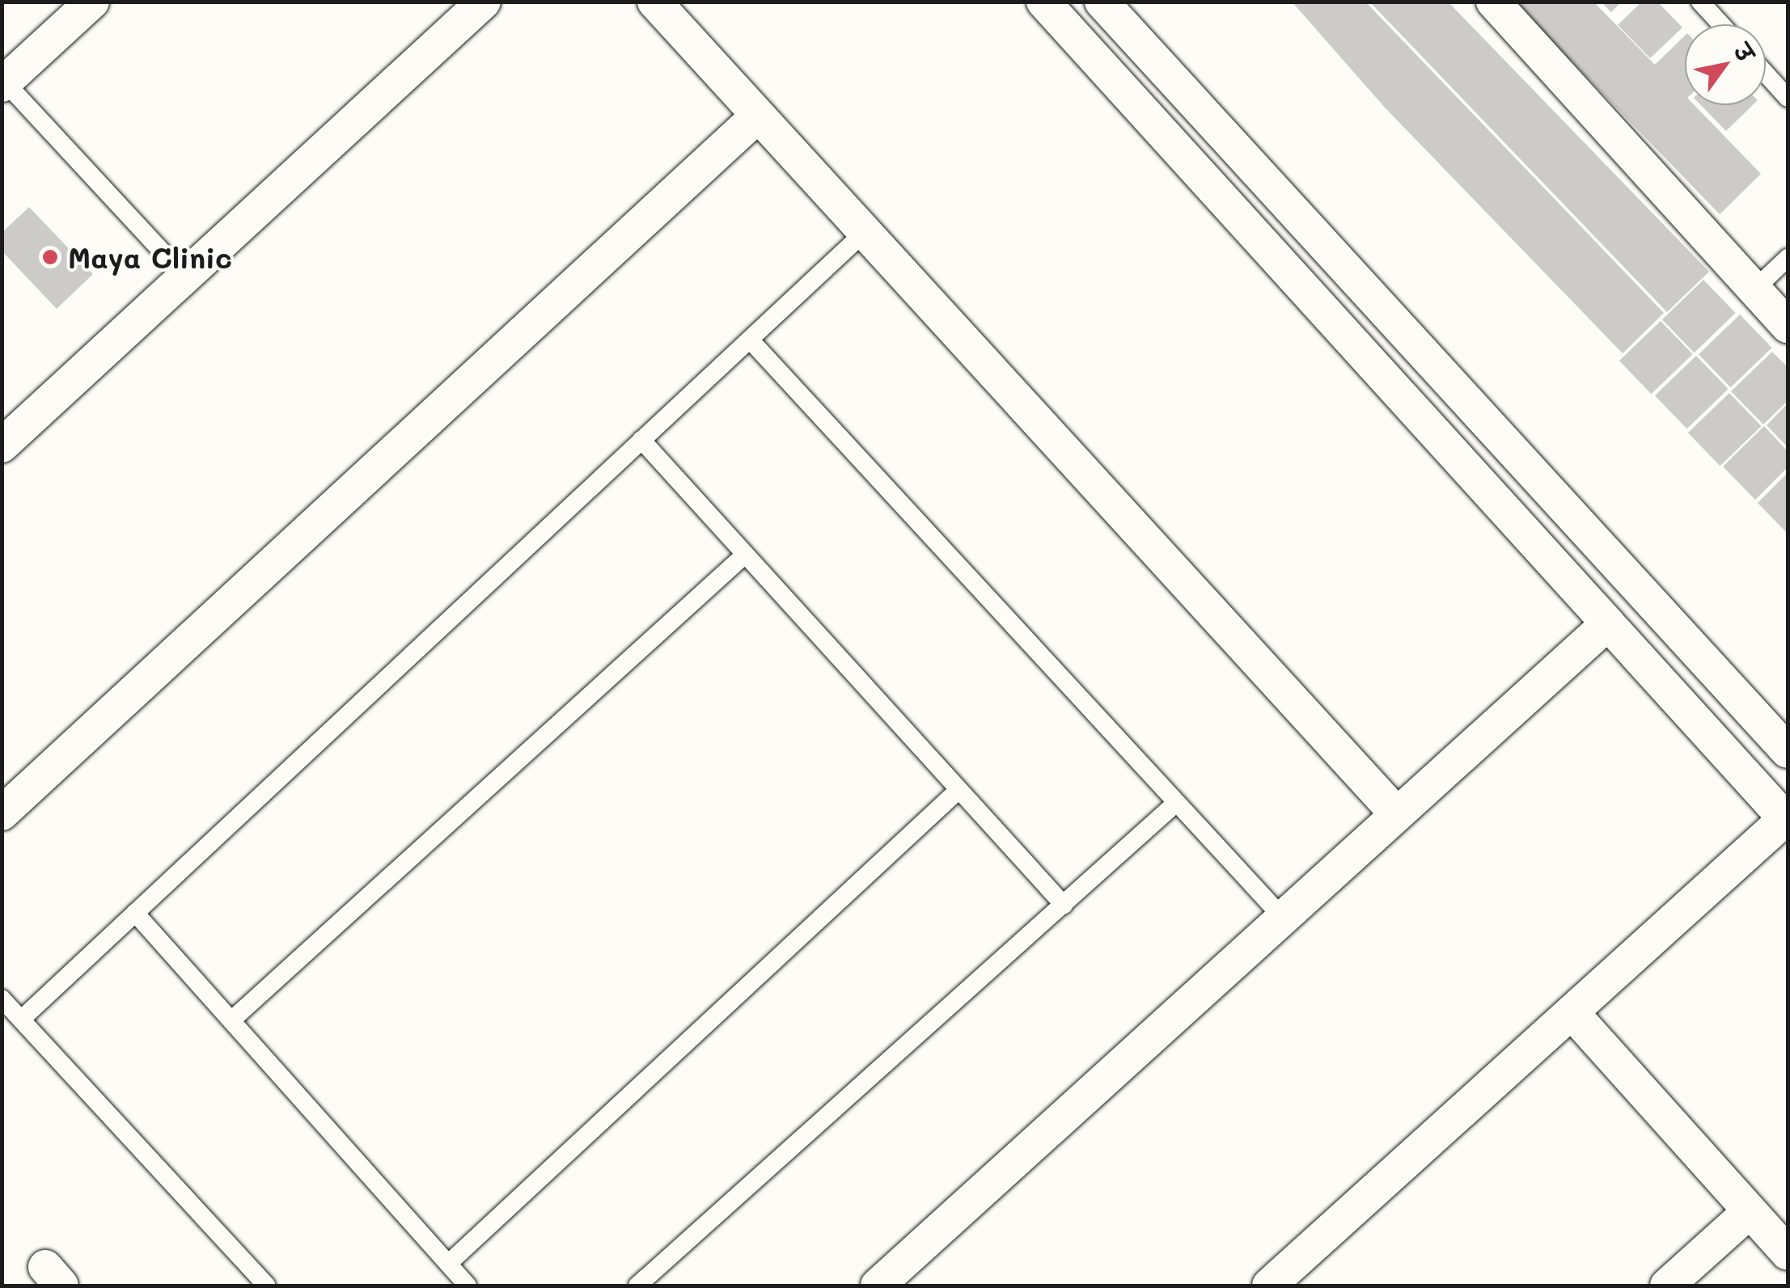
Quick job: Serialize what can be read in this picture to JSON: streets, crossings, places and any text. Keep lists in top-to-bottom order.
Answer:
{
  "places": ["Maya Clinic"],
  "north": "top right"
}
